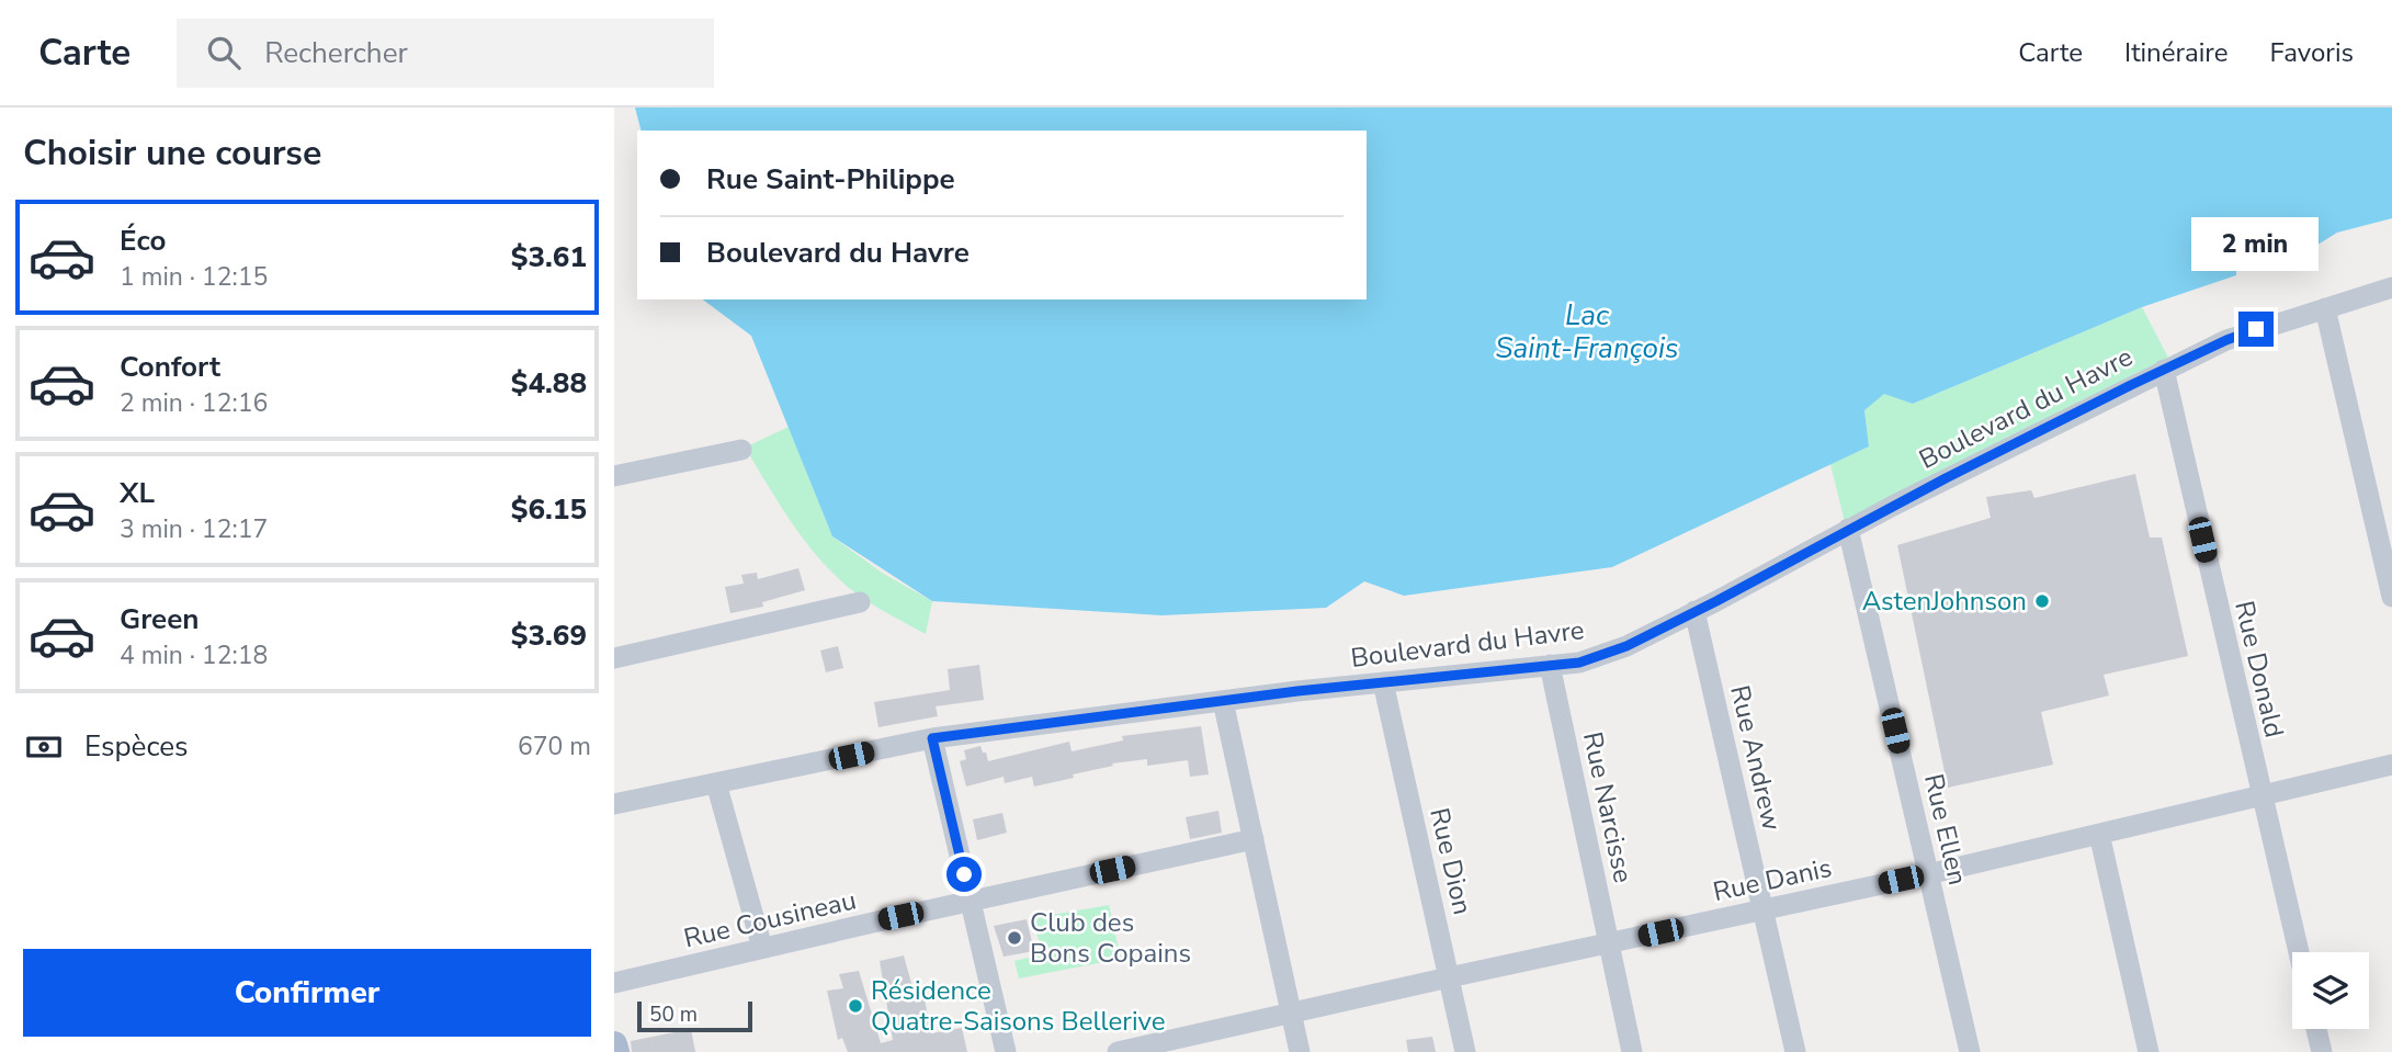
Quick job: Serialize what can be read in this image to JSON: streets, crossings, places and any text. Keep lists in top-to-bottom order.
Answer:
{
  "streets": {
    "street": [
      "Boulevard du Havre",
      "Rue Donald",
      "Rue Andrew",
      "Rue Narcisse",
      "Rue Ellen",
      "Rue Dion",
      "Rue Danis",
      "Rue Cousineau"
    ]
  },
  "crossings": [
    ["Boulevard du Havre", "Rue Donald"],
    ["Boulevard du Havre", "Rue Andrew"],
    ["Boulevard du Havre", "Rue Narcisse"],
    ["Boulevard du Havre", "Rue Ellen"],
    ["Boulevard du Havre", "Rue Dion"],
    ["Rue Donald", "Rue Danis"],
    ["Rue Andrew", "Rue Danis"],
    ["Rue Narcisse", "Rue Danis"],
    ["Rue Ellen", "Rue Danis"],
    ["Rue Dion", "Rue Danis"]
  ],
  "water": ["Lac Saint-François"],
  "places": ["AstenJohnson", "Club des Bons Copains", "Résidence Quatre-Saisons Bellerive"],
  "scale_bar": "50 m",
  "page": {
    "header": "Carte",
    "search": "Rechercher",
    "nav": ["Carte", "Itinéraire", "Favoris"],
    "heading": "Choisir une course",
    "banner": ["Rue Saint-Philippe", "Boulevard du Havre"],
    "list": [
      {
        "name": "Éco",
        "note": "1 min · 12:15",
        "value": "$3.61"
      },
      {
        "name": "Confort",
        "note": "2 min · 12:16",
        "value": "$4.88"
      },
      {
        "name": "XL",
        "note": "3 min · 12:17",
        "value": "$6.15"
      },
      {
        "name": "Green",
        "note": "4 min · 12:18",
        "value": "$3.69"
      }
    ],
    "bubble": "2 min",
    "pay": ["Espèces", "670 m"],
    "buttons": "Confirmer",
    "scale": "50 m"
  }
}
